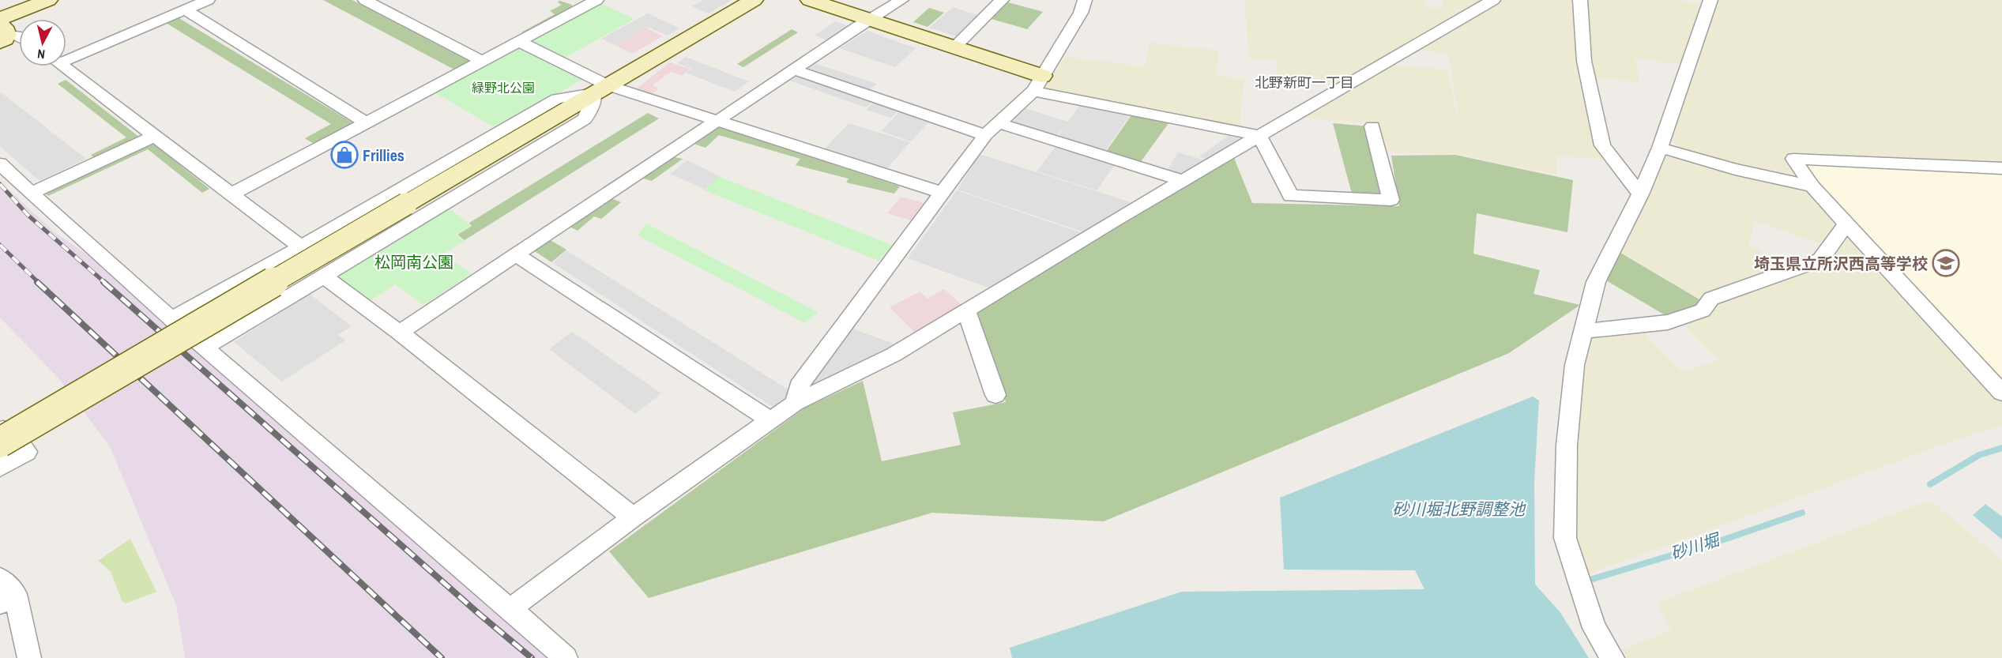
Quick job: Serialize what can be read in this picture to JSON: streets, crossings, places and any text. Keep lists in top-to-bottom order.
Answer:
{
  "districts": ["北野新町一丁目"],
  "water": ["砂川堀北野調整池", "砂川堀"],
  "parks": ["緑野北公園", "松岡南公園"],
  "places": {
    "shop": ["Frillies"],
    "school or university": ["埼玉県立所沢西高等学校"]
  },
  "north": "bottom"
}
